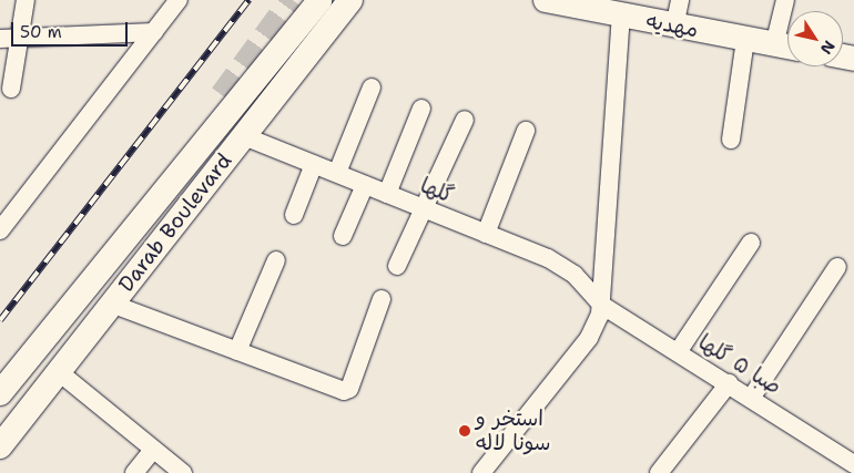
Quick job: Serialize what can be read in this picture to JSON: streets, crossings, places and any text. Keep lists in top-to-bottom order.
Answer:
{
  "streets": {
    "main road": ["مهدیه", "Darab Boulevard"],
    "street": ["گلها", "صبا ۵ گلها"]
  },
  "crossings": [
    ["گلها", "Darab Boulevard"],
    ["گلها", "صبا ۵ گلها"]
  ],
  "places": ["استخر و سونا لاله"],
  "scale_bar": "50 m",
  "north": "bottom right"
}
